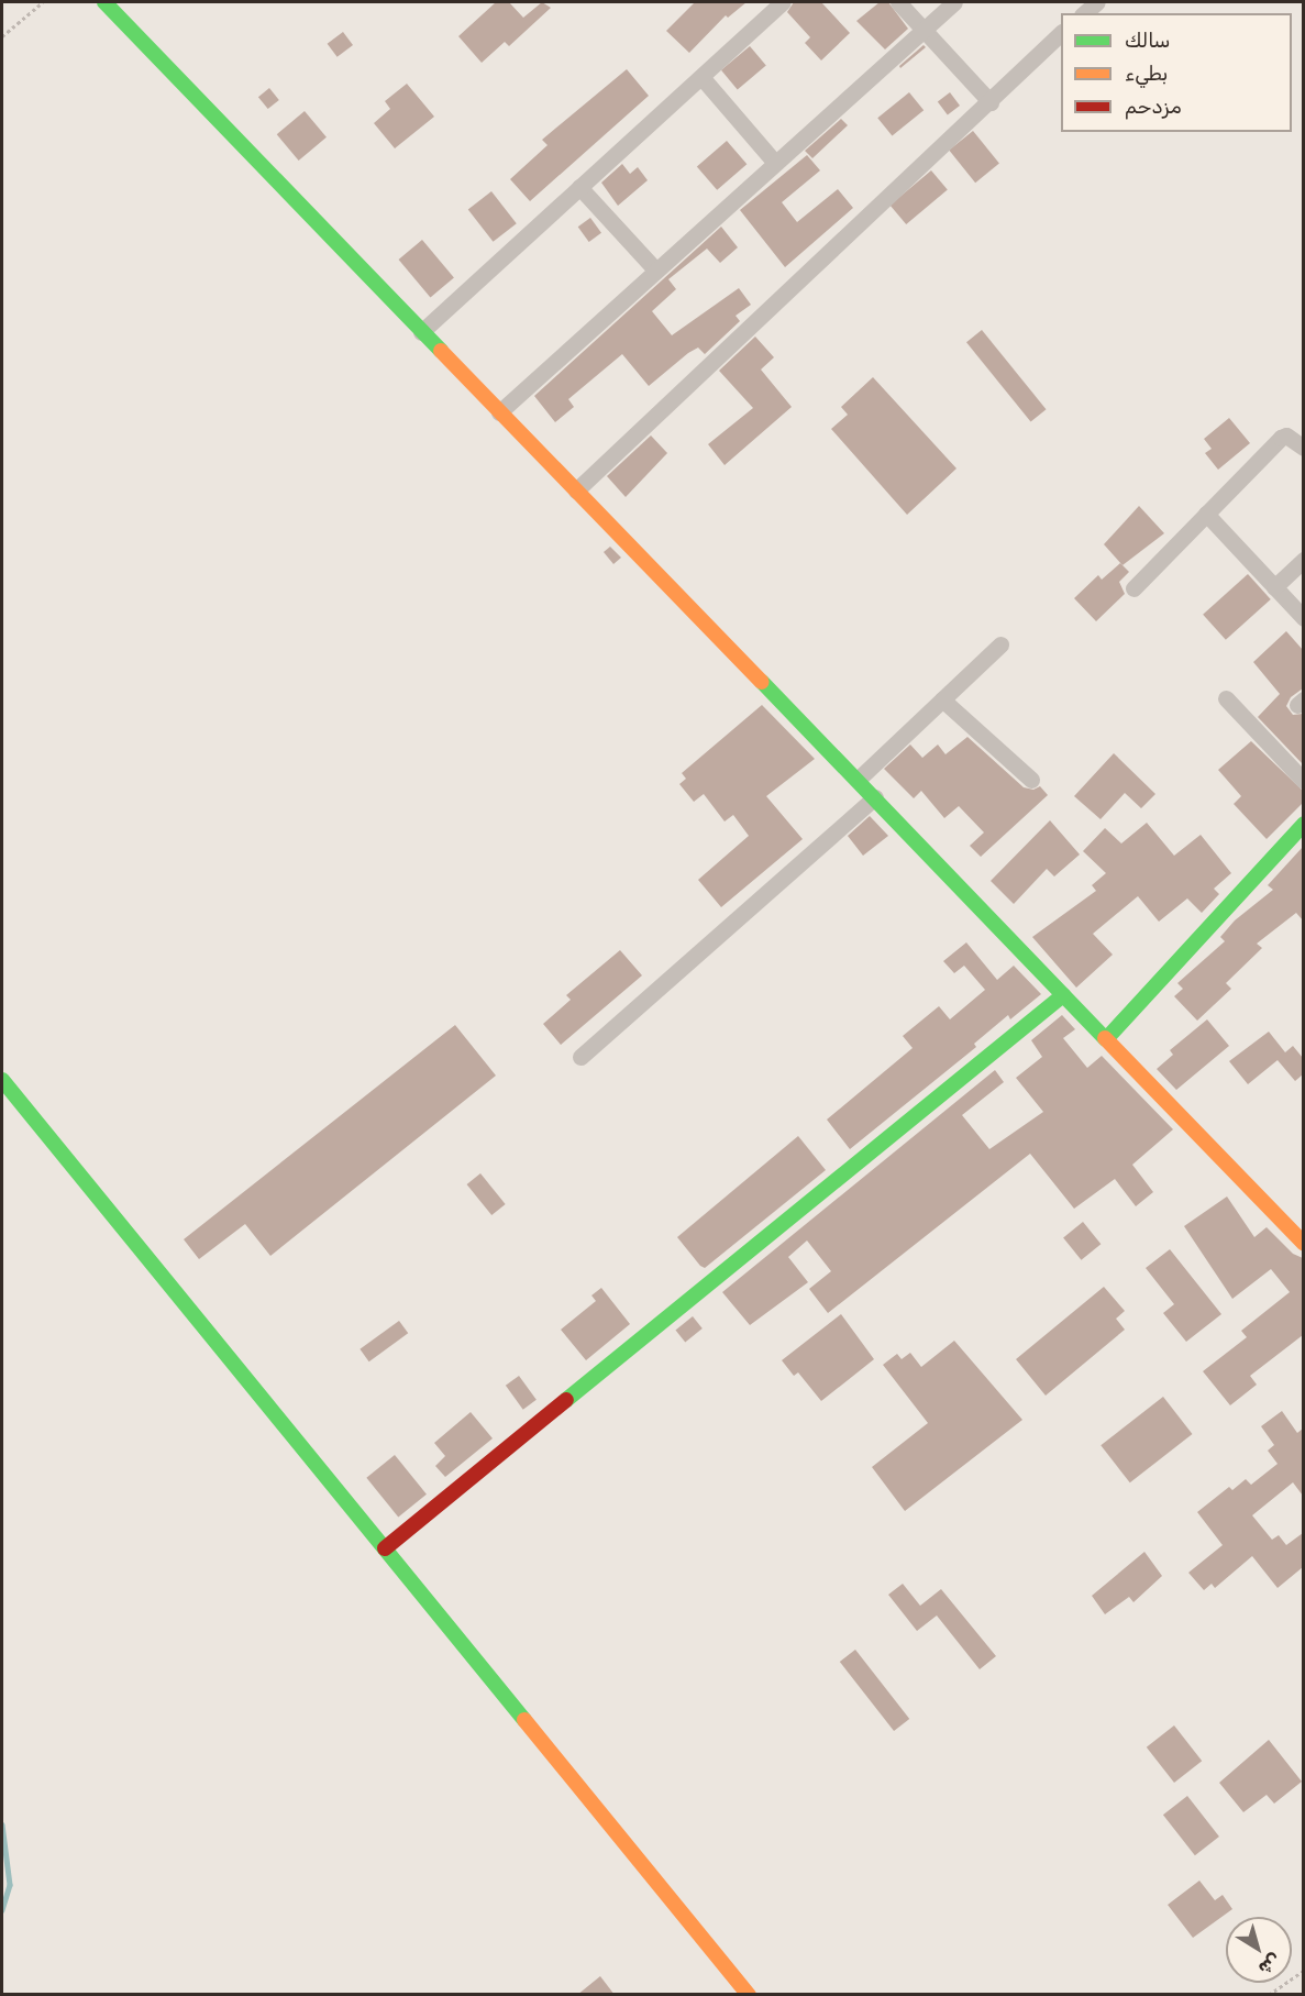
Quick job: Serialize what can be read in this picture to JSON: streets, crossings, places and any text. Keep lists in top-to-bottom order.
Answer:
{
  "legend": ["سالك", "بطيء", "مزدحم"],
  "north": "bottom right"
}
